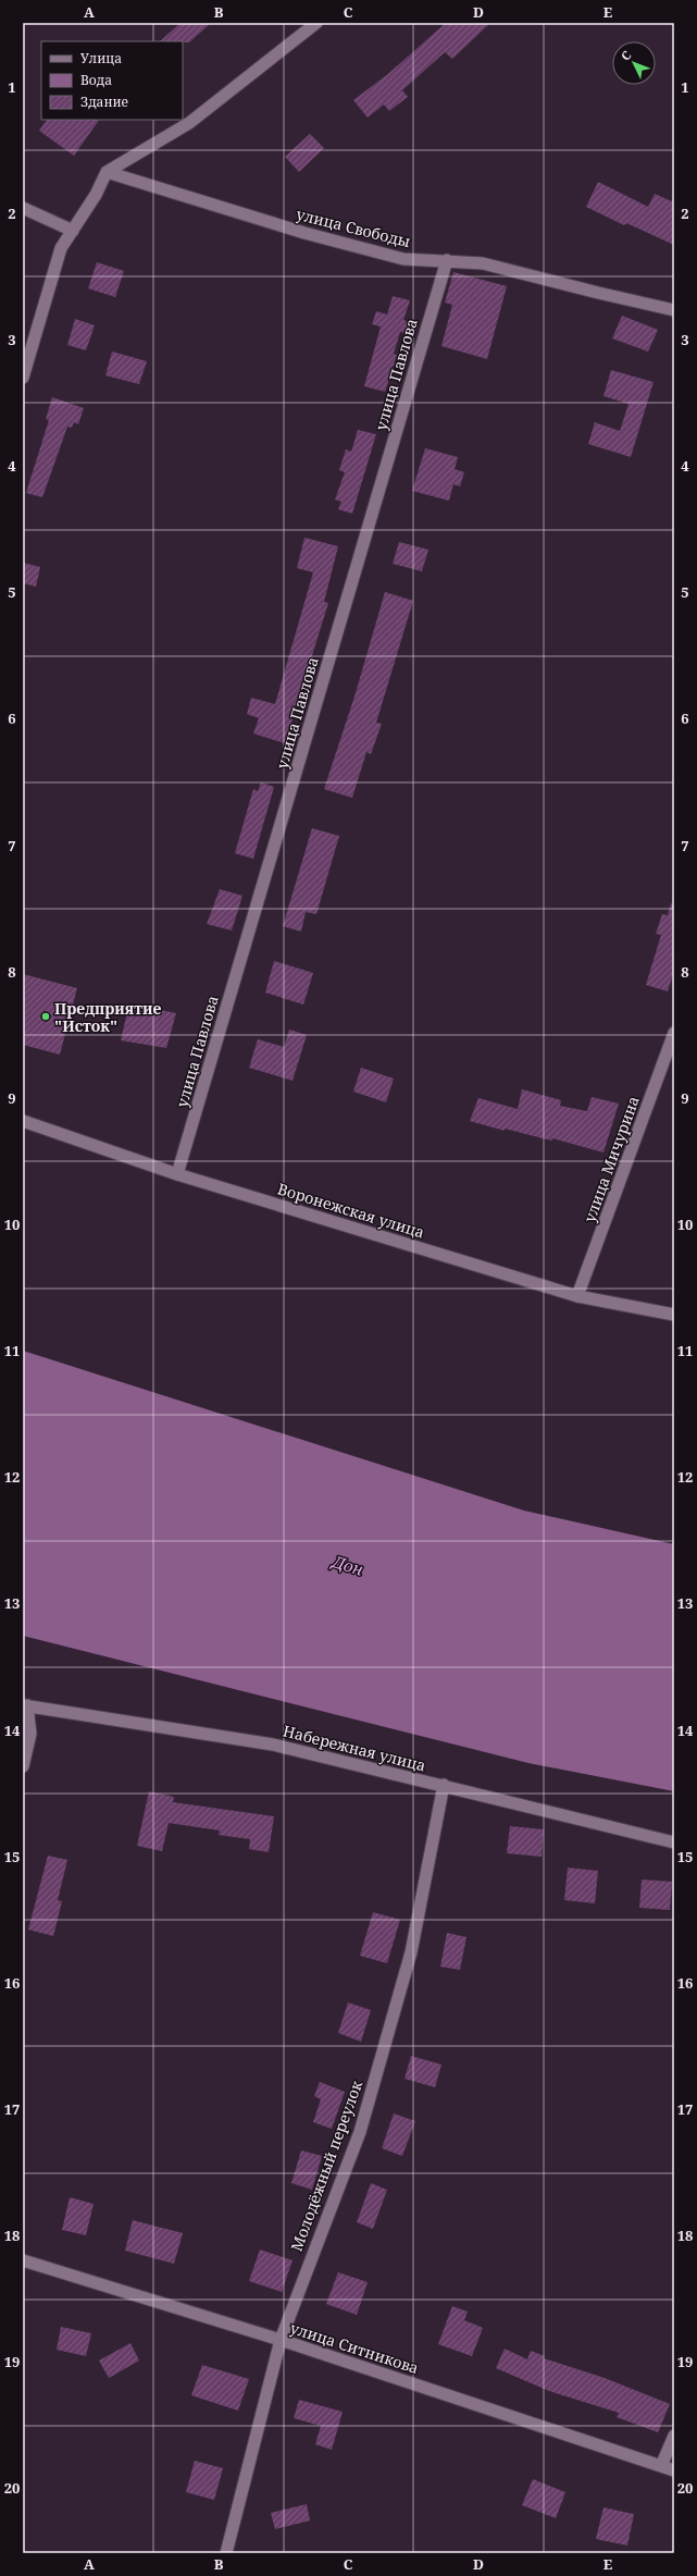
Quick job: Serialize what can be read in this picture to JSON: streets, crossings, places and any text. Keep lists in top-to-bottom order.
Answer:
{
  "streets": {
    "street": [
      "улица Свободы",
      "улица Павлова",
      "улица Мичурина",
      "Воронежская улица",
      "Набережная улица",
      "Молодёжный переулок",
      "улица Ситникова"
    ]
  },
  "crossings": [
    ["улица Свободы", "улица Павлова"],
    ["улица Павлова", "Воронежская улица"],
    ["улица Мичурина", "Воронежская улица"],
    ["Набережная улица", "Молодёжный переулок"],
    ["Молодёжный переулок", "улица Ситникова"]
  ],
  "water": ["Дон"],
  "places": ["Предприятие \"Исток\""],
  "legend": ["Улица", "Вода", "Здание"],
  "north": "top left",
  "grid": {
    "columns": [
      "A",
      "B",
      "C",
      "D",
      "E"
    ],
    "rows": [
      "1",
      "2",
      "3",
      "4",
      "5",
      "6",
      "7",
      "8",
      "9",
      "10",
      "11",
      "12",
      "13",
      "14",
      "15",
      "16",
      "17",
      "18",
      "19",
      "20"
    ]
  }
}
